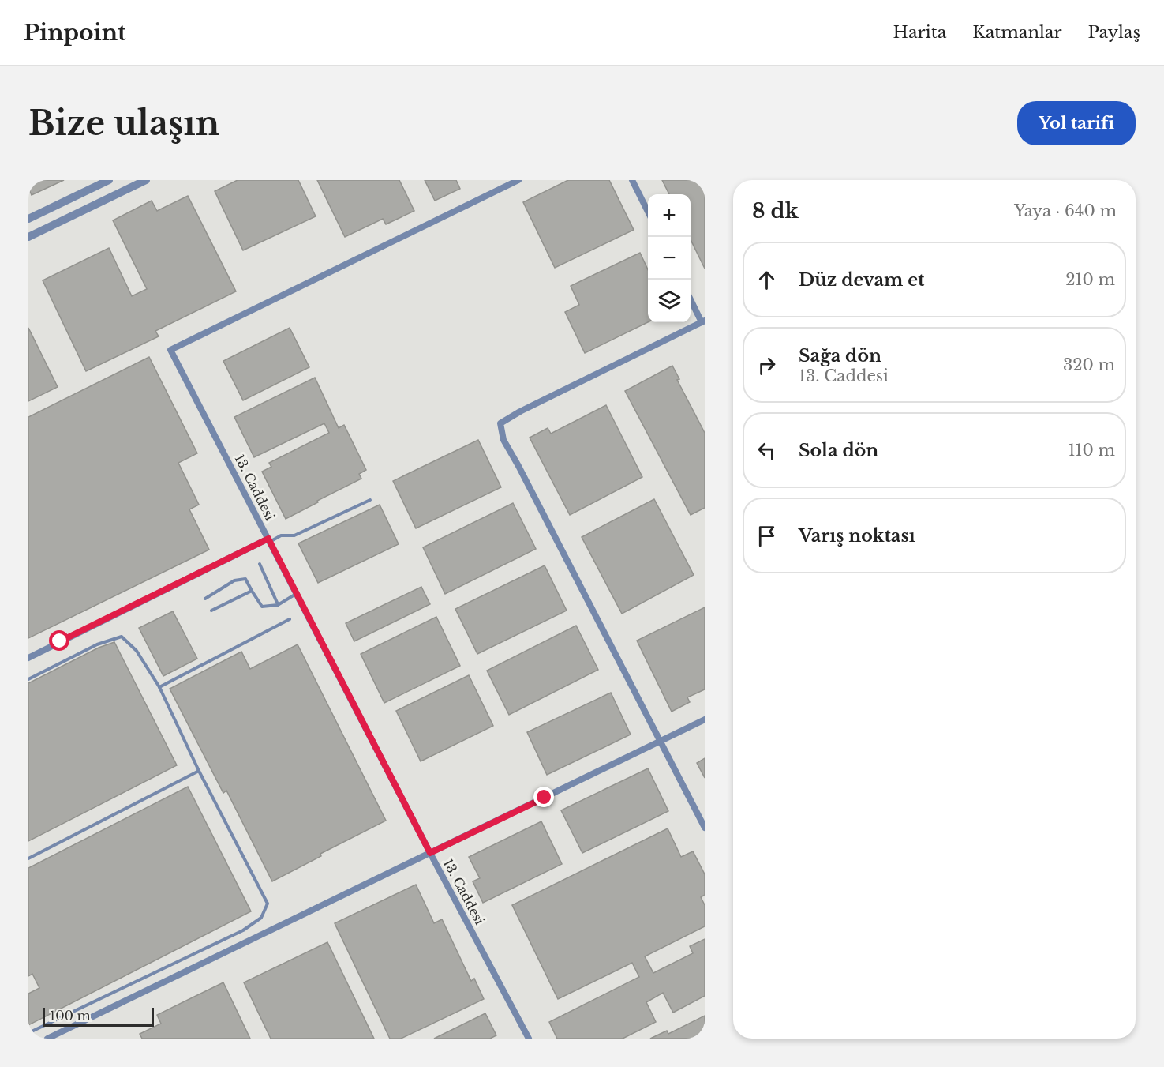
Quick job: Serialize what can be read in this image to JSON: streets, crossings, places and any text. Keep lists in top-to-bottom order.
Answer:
{
  "streets": {
    "street": ["13. Caddesi"]
  },
  "scale_bar": "100 m",
  "page": {
    "header": "Pinpoint",
    "nav": ["Harita", "Katmanlar", "Paylaş"],
    "buttons": "Yol tarifi",
    "title": "Bize ulaşın",
    "heading": ["8 dk", "Yaya · 640 m"],
    "map_buttons": ["+", "−"],
    "list": [
      ["Düz devam et", "210 m"],
      ["Sağa dön", "13. Caddesi", "320 m"],
      ["Sola dön", "110 m"],
      "Varış noktası"
    ],
    "scale": "100 m"
  }
}
